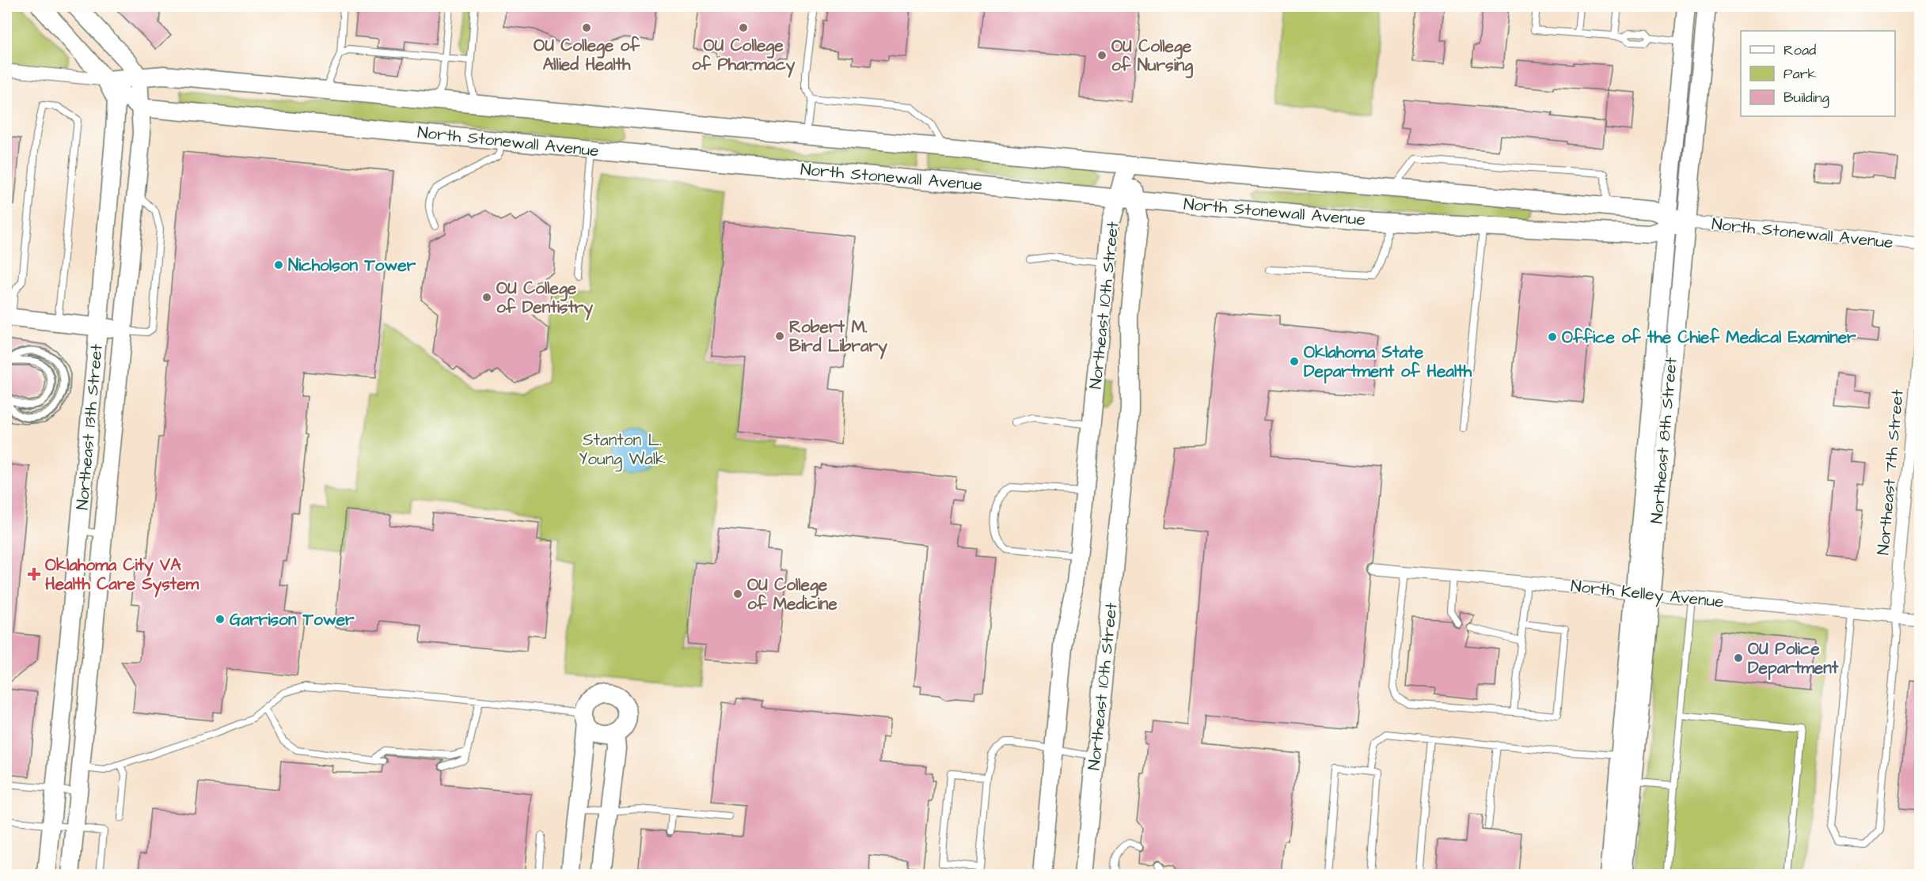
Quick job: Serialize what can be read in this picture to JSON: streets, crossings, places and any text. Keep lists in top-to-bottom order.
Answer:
{
  "streets": {
    "main road": [
      "North Stonewall Avenue",
      "Northeast 10th Street",
      "Northeast 13th Street",
      "Northeast 8th Street"
    ],
    "street": ["Northeast 7th Street", "North Kelley Avenue"]
  },
  "crossings": [
    ["North Stonewall Avenue", "Northeast 10th Street"],
    ["North Stonewall Avenue", "Northeast 13th Street"],
    ["North Stonewall Avenue", "Northeast 8th Street"],
    ["Northeast 8th Street", "North Kelley Avenue"],
    ["Northeast 7th Street", "North Kelley Avenue"]
  ],
  "parks": ["Stanton L. Young Walk"],
  "places": {
    "other": [
      "OU College of Allied Health",
      "OU College of Pharmacy",
      "OU College of Nursing",
      "Nicholson Tower",
      "OU College of Dentistry",
      "Robert M. Bird Library",
      "Office of the Chief Medical Examiner",
      "Oklahoma State Department of Health",
      "OU College of Medicine",
      "Garrison Tower",
      "OU Police Department"
    ],
    "health": ["Oklahoma City VA Health Care System"]
  },
  "legend": ["Road", "Park", "Building"]
}
